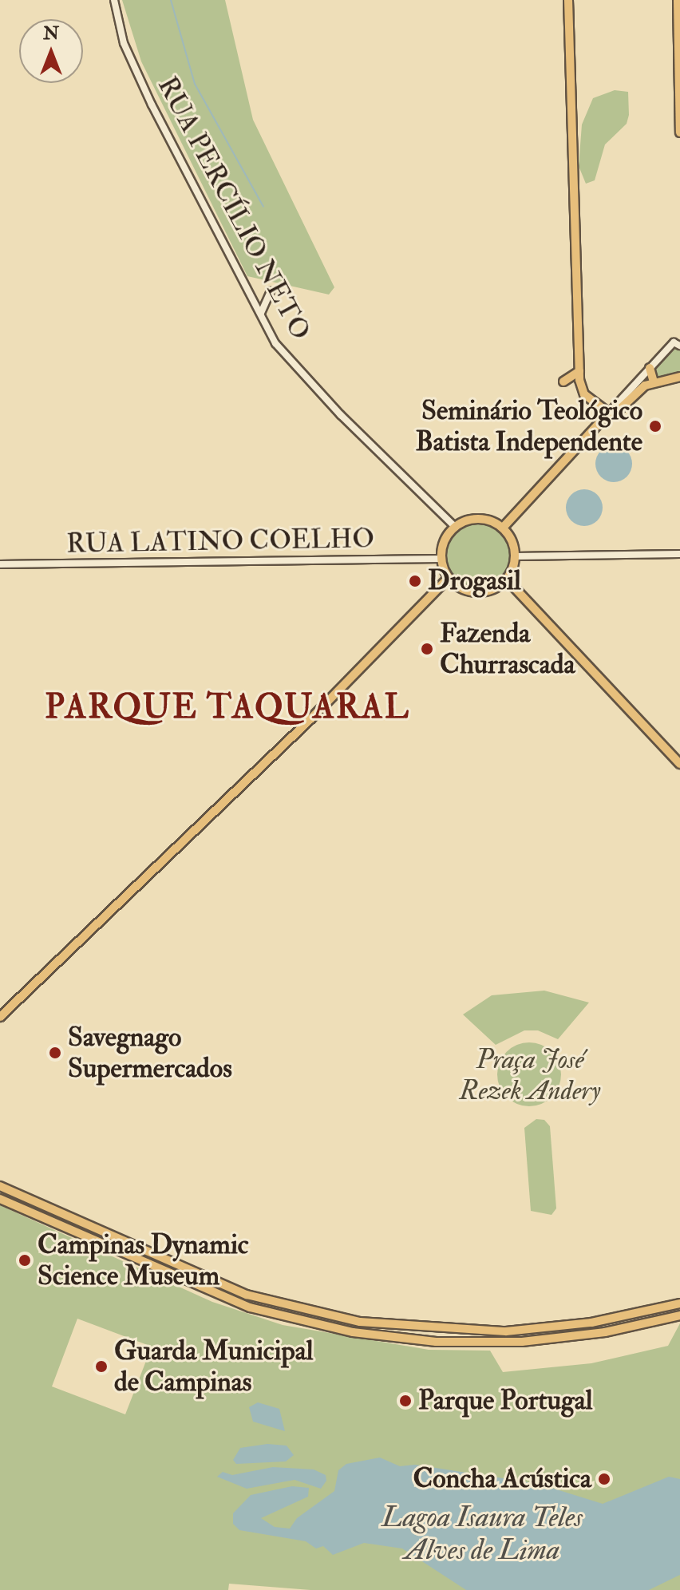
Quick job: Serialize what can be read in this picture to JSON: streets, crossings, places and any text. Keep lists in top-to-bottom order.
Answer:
{
  "streets": {
    "street": ["RUA PERCÍLIO NETO", "RUA LATINO COELHO"]
  },
  "crossings": [
    ["RUA PERCÍLIO NETO", "RUA LATINO COELHO"]
  ],
  "districts": ["PARQUE TAQUARAL"],
  "water": ["Lagoa Isaura Teles Alves de Lima"],
  "parks": ["Praça José Rezek Andery"],
  "places": [
    "Seminário Teológico Batista Independente",
    "Drogasil",
    "Fazenda Churrascada",
    "Savegnago Supermercados",
    "Campinas Dynamic Science Museum",
    "Guarda Municipal de Campinas",
    "Parque Portugal",
    "Concha Acústica"
  ],
  "north": "top"
}
